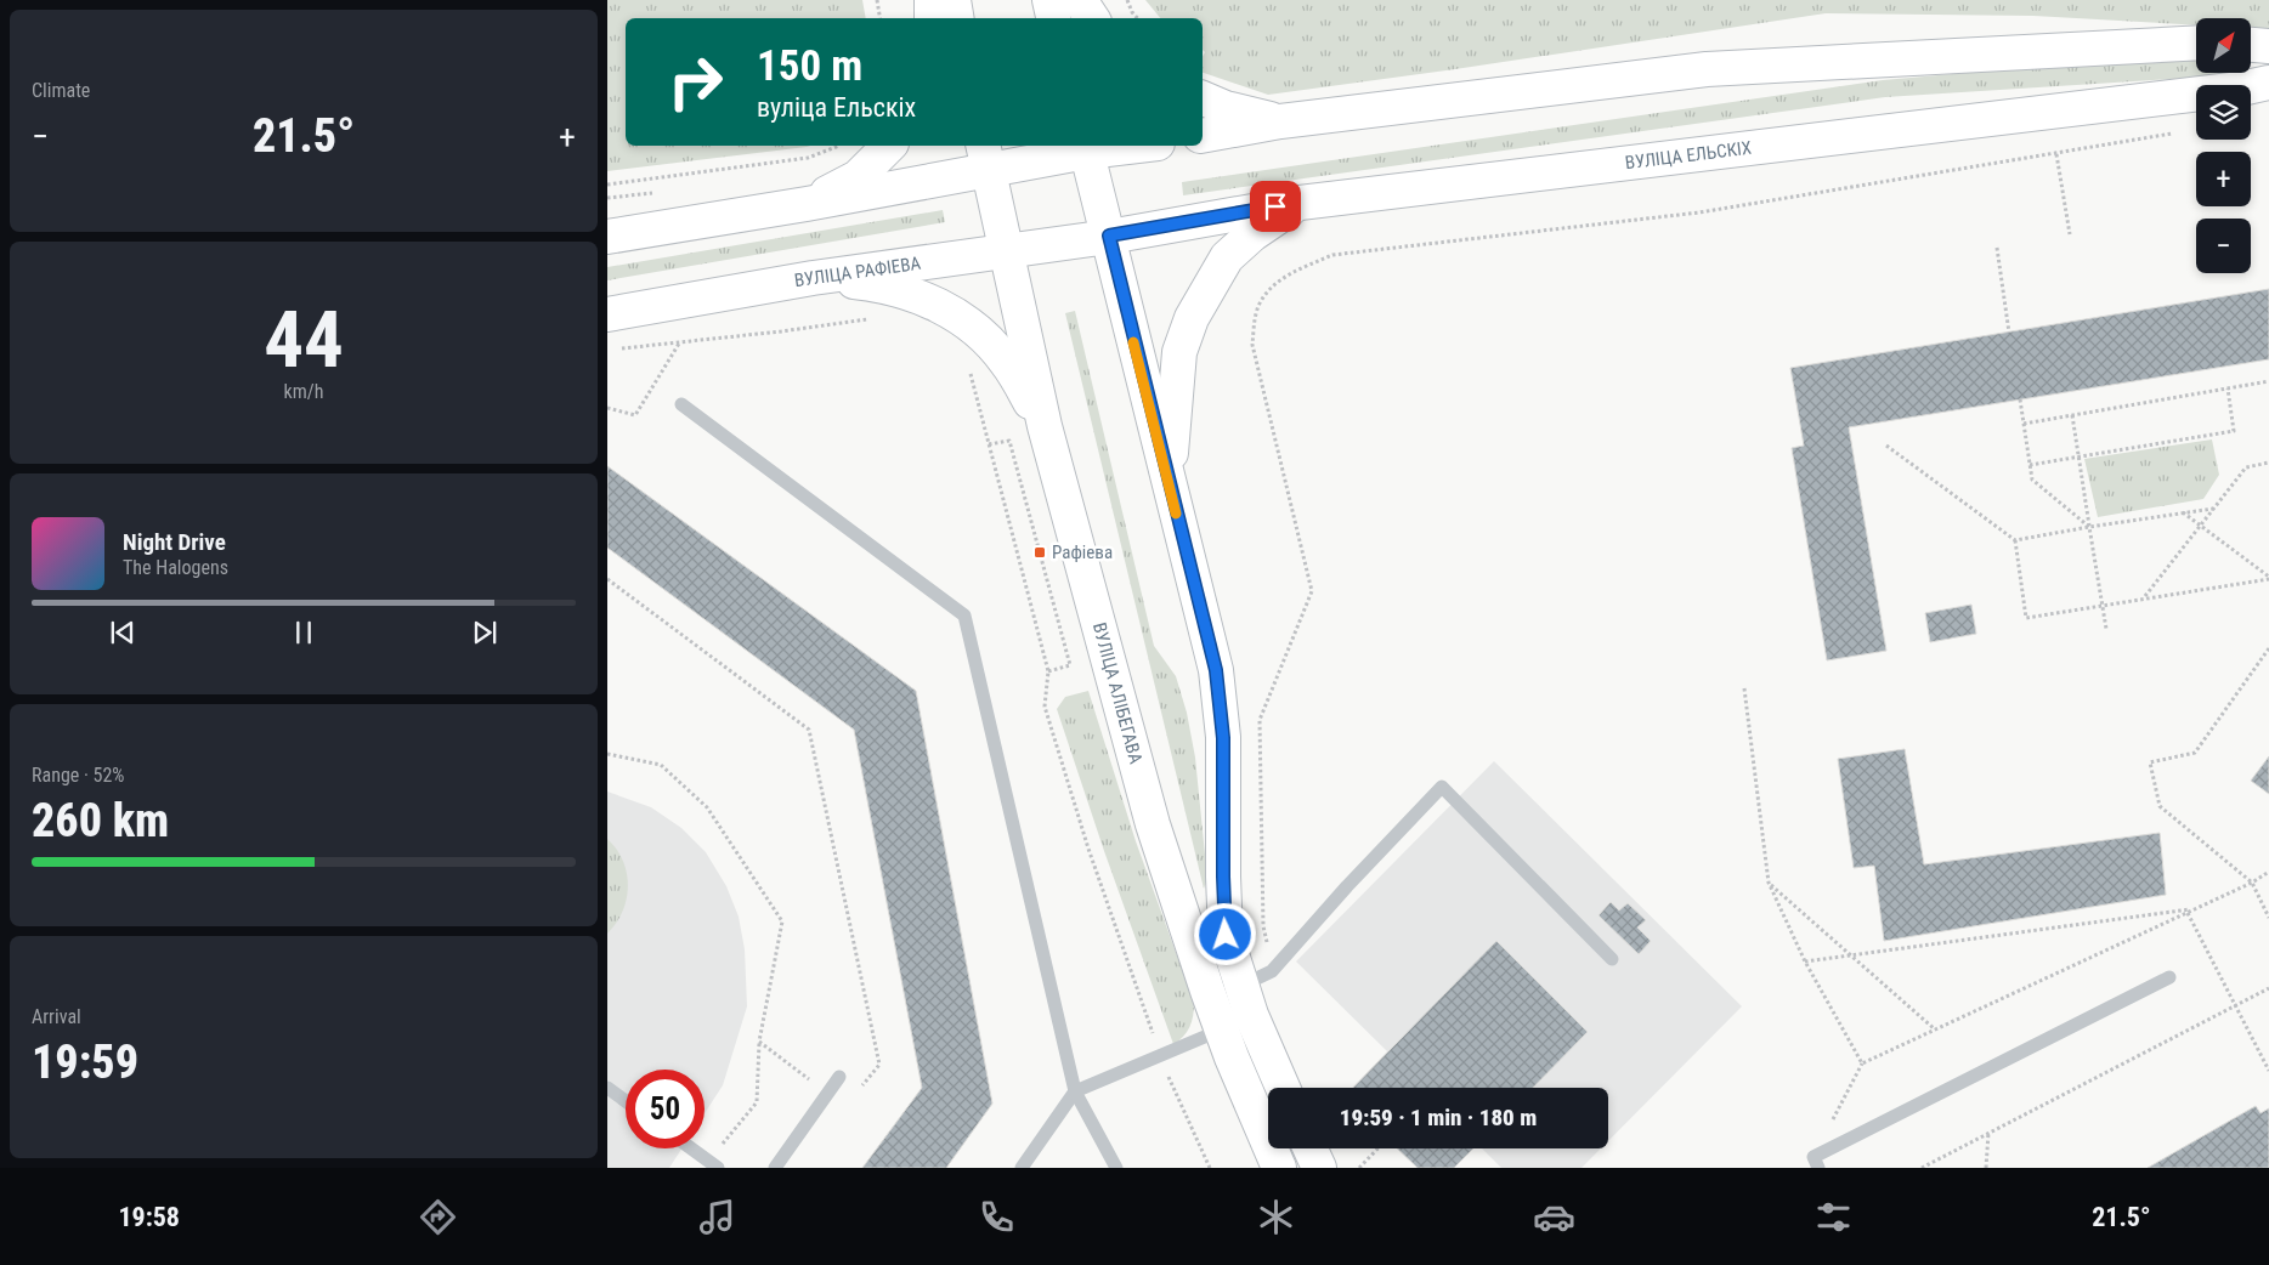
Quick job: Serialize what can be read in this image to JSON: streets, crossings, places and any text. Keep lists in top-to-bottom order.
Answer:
{
  "streets": {
    "main road": ["ВУЛІЦА ЕЛЬСКІХ", "ВУЛІЦА РАФІЕВА", "ВУЛІЦА АЛІБЕГАВА"]
  },
  "crossings": [
    ["ВУЛІЦА ЕЛЬСКІХ", "ВУЛІЦА РАФІЕВА"],
    ["ВУЛІЦА ЕЛЬСКІХ", "ВУЛІЦА АЛІБЕГАВА"],
    ["ВУЛІЦА РАФІЕВА", "ВУЛІЦА АЛІБЕГАВА"]
  ],
  "places": {
    "transit": ["Рафіева"]
  },
  "north": "top right",
  "page": {
    "tile": [
      "Climate",
      ["44", "km/h"],
      ["Range · 52%", "260 km"],
      ["Arrival", "19:59"]
    ],
    "map_buttons": ["+", "−"],
    "turn": ["150 m", "вуліца Ельскіх"],
    "heat": ["−", "21.5°", "+"],
    "song": ["Night Drive", "The Halogens"],
    "limit": "50",
    "trip": "19:59 · 1 min · 180 m",
    "tabs": ["19:58", "21.5°"]
  }
}
